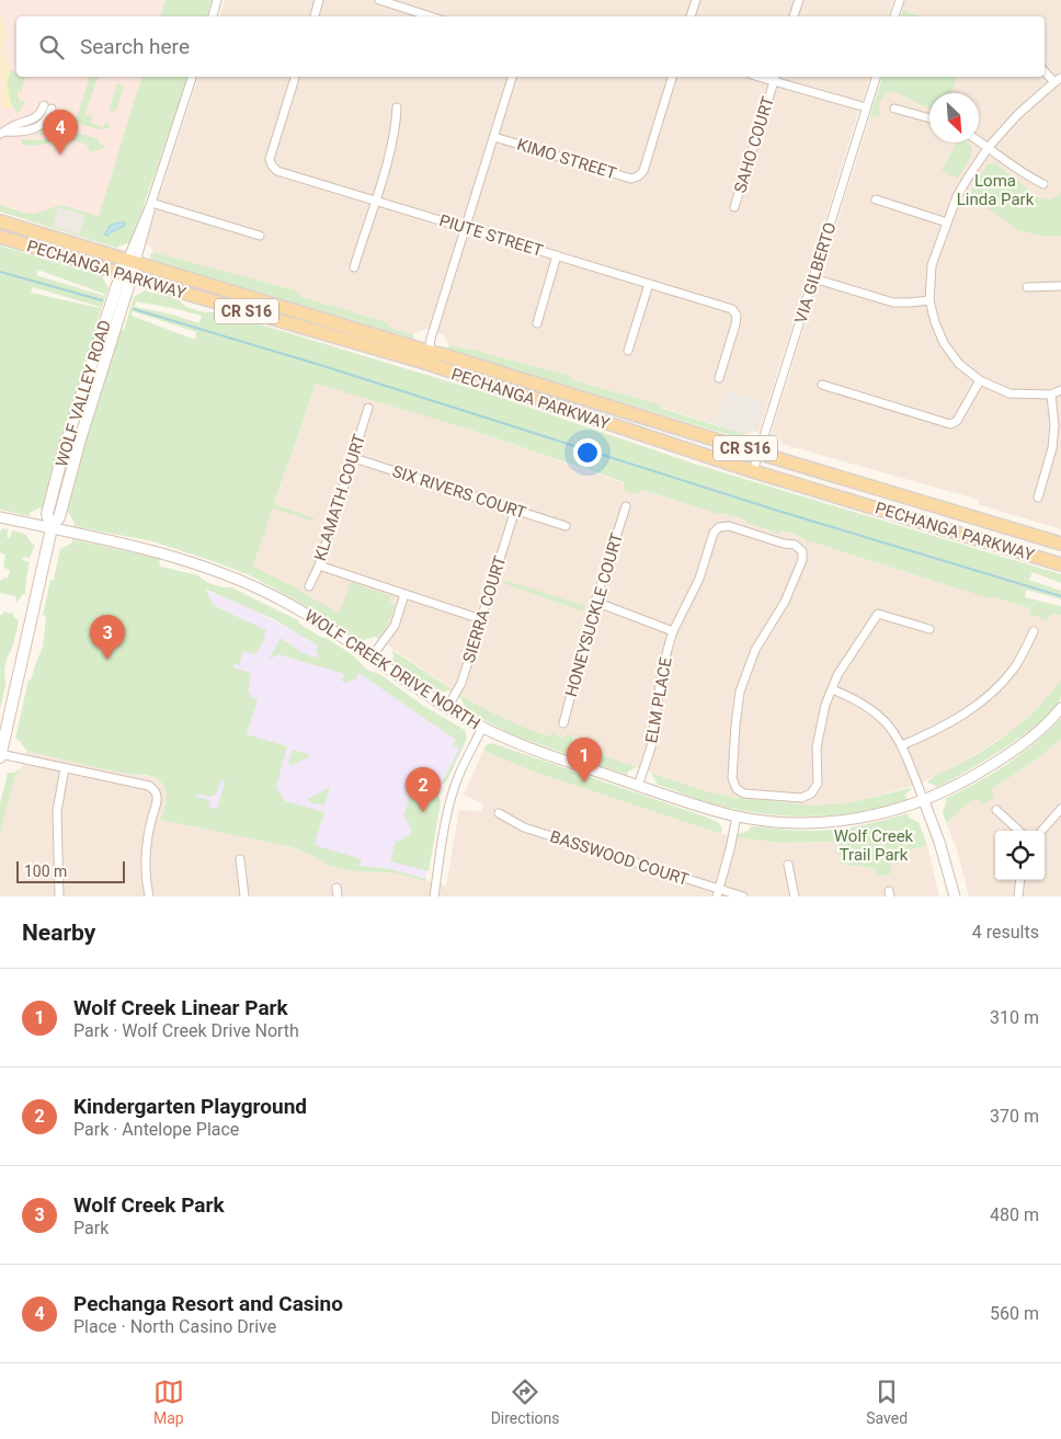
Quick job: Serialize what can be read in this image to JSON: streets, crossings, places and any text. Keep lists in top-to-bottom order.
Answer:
{
  "streets": {
    "main road": ["PECHANGA PARKWAY", "CR S16", "WOLF VALLEY ROAD"],
    "street": [
      "SAHO COURT",
      "KIMO STREET",
      "PIUTE STREET",
      "VIA GILBERTO",
      "SIX RIVERS COURT",
      "KLAMATH COURT",
      "SIERRA COURT",
      "HONEYSUCKLE COURT",
      "WOLF CREEK DRIVE NORTH",
      "ELM PLACE",
      "BASSWOOD COURT"
    ]
  },
  "crossings": [
    ["PECHANGA PARKWAY", "VIA GILBERTO"],
    ["PECHANGA PARKWAY", "WOLF VALLEY ROAD"],
    ["WOLF VALLEY ROAD", "WOLF CREEK DRIVE NORTH"],
    ["SIX RIVERS COURT", "KLAMATH COURT"],
    ["SIX RIVERS COURT", "SIERRA COURT"],
    ["SIERRA COURT", "WOLF CREEK DRIVE NORTH"],
    ["WOLF CREEK DRIVE NORTH", "ELM PLACE"]
  ],
  "parks": ["Loma Linda Park", "Wolf Creek Trail Park"],
  "scale_bar": "100 m",
  "north": "bottom right",
  "page": {
    "search": "Search here",
    "pins": [
      "4",
      "3",
      "1",
      "2"
    ],
    "scale": "100 m",
    "heading": ["Nearby", "4 results"],
    "list": [
      {
        "mark": "1",
        "name": "Wolf Creek Linear Park",
        "note": "Park · Wolf Creek Drive North",
        "value": "310 m"
      },
      {
        "mark": "2",
        "name": "Kindergarten Playground",
        "note": "Park · Antelope Place",
        "value": "370 m"
      },
      {
        "mark": "3",
        "name": "Wolf Creek Park",
        "note": "Park",
        "value": "480 m"
      },
      {
        "mark": "4",
        "name": "Pechanga Resort and Casino",
        "note": "Place · North Casino Drive",
        "value": "560 m"
      }
    ],
    "nav": ["Map", "Directions", "Saved"]
  }
}
